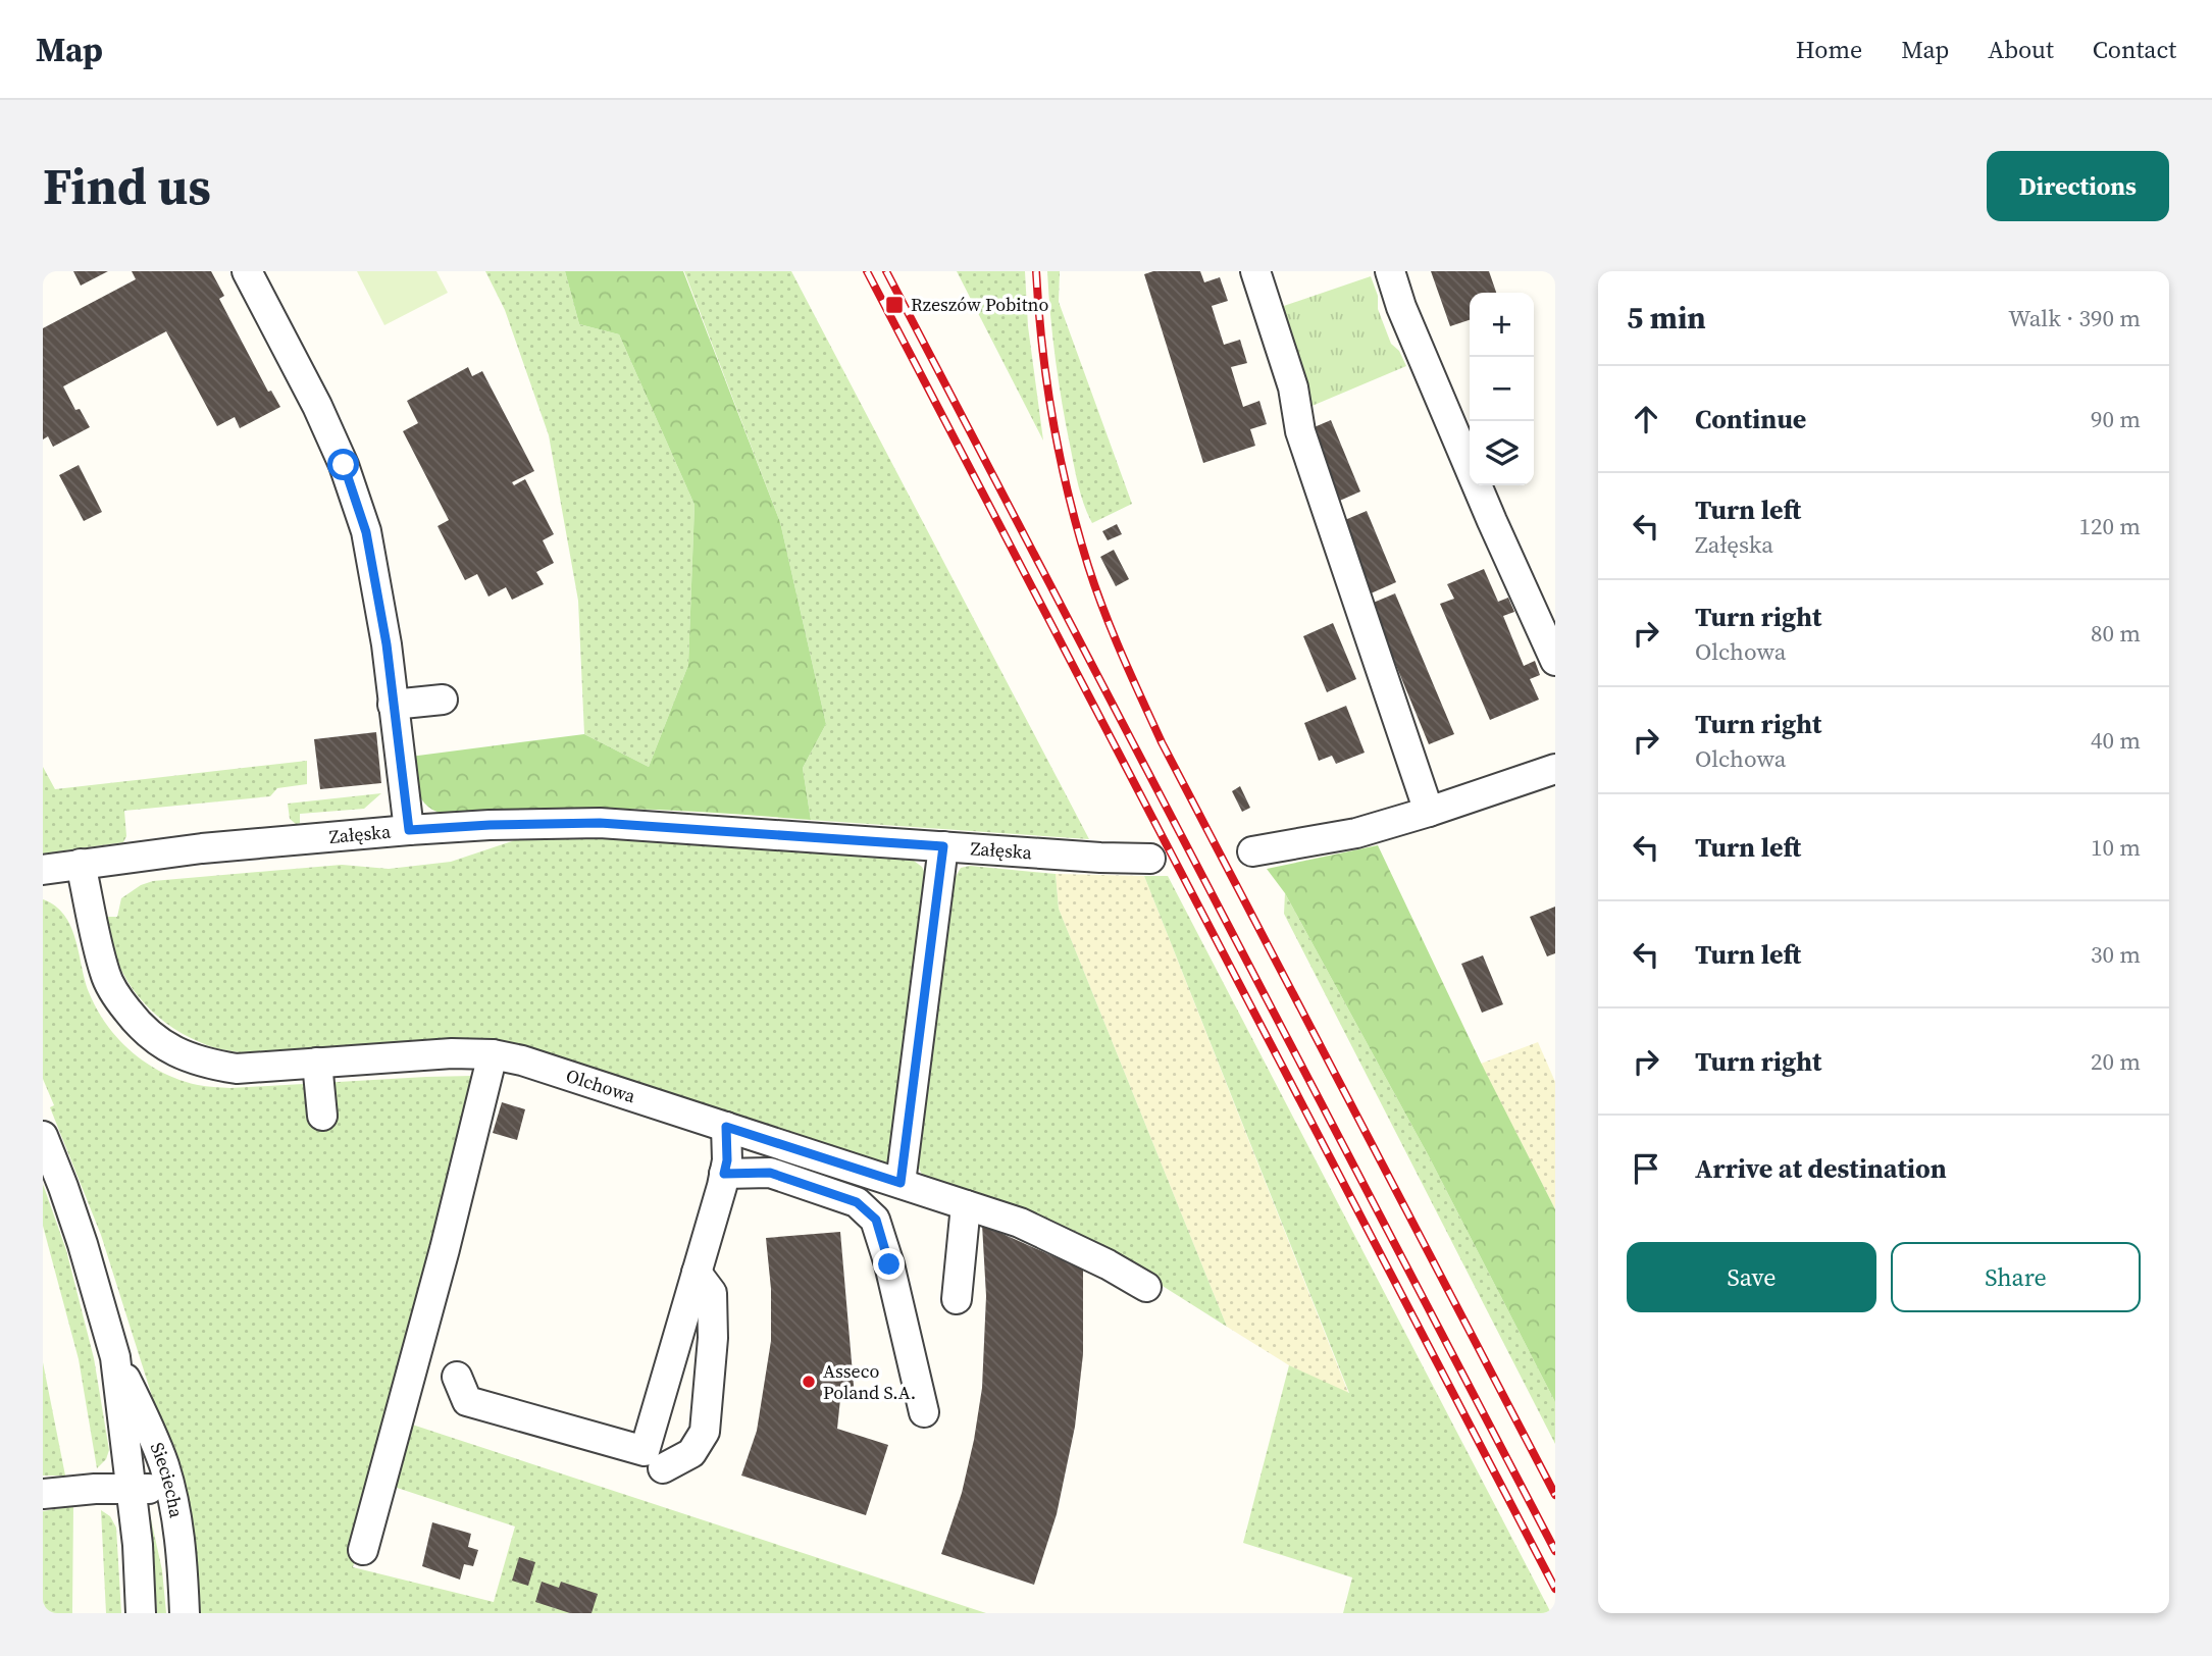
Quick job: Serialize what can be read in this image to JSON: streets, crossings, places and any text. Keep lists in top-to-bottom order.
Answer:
{
  "streets": {
    "street": ["Załęska", "Olchowa", "Sieciecha"]
  },
  "crossings": [
    ["Załęska", "Olchowa"]
  ],
  "places": {
    "transit": ["Rzeszów Pobitno"],
    "other": ["Asseco Poland S.A."]
  },
  "page": {
    "header": "Map",
    "nav": [
      "Home",
      "Map",
      "About",
      "Contact"
    ],
    "buttons": [
      "Directions",
      ["Save", "Share"]
    ],
    "title": "Find us",
    "heading": ["5 min", "Walk · 390 m"],
    "map_buttons": ["+", "−"],
    "list": [
      ["Continue", "90 m"],
      ["Turn left", "Załęska", "120 m"],
      ["Turn right", "Olchowa", "80 m"],
      ["Turn right", "Olchowa", "40 m"],
      ["Turn left", "10 m"],
      ["Turn left", "30 m"],
      ["Turn right", "20 m"],
      "Arrive at destination"
    ]
  }
}
